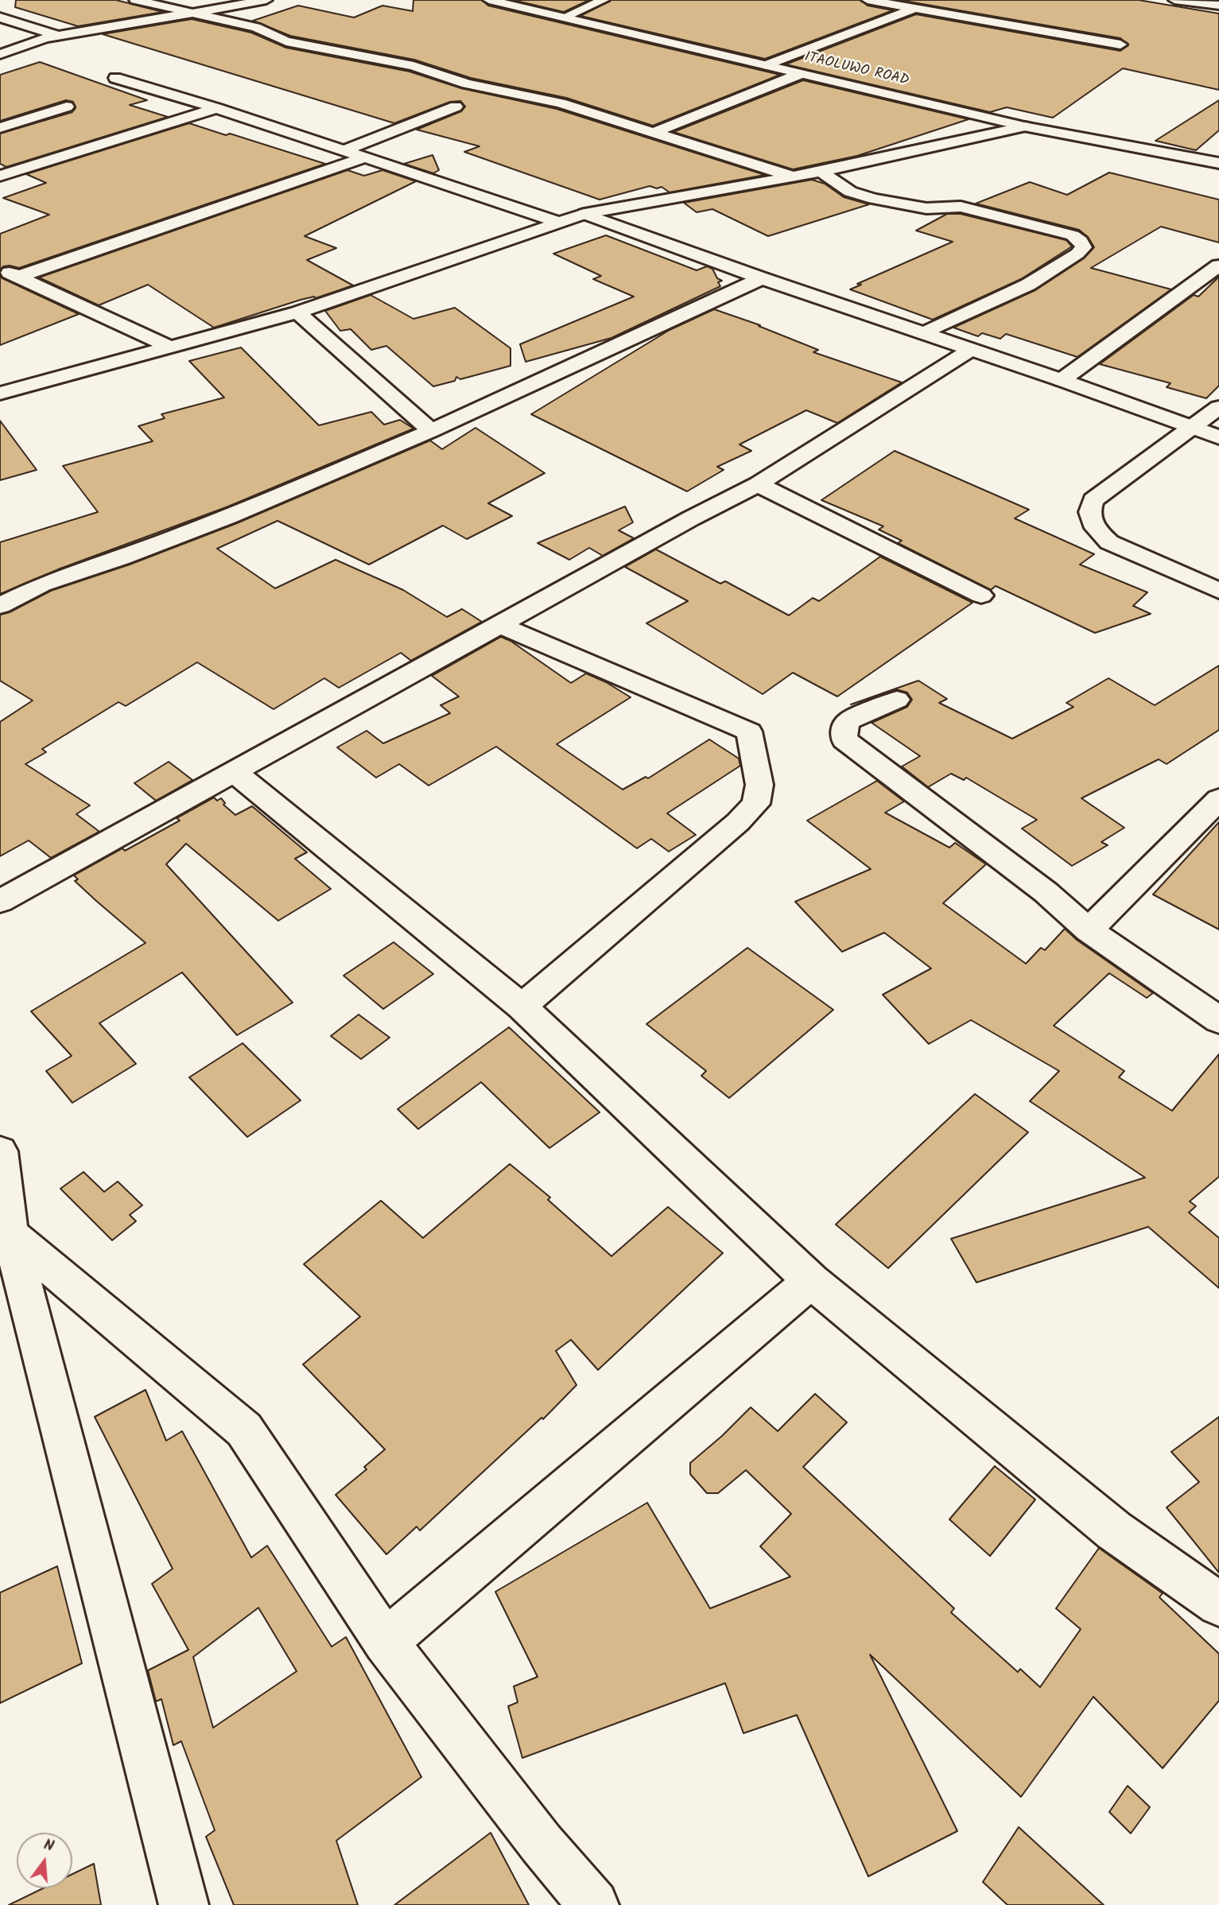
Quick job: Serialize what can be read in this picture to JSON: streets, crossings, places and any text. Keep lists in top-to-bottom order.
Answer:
{
  "streets": {
    "street": ["ITAOLUWO ROAD"]
  },
  "north": "top"
}
